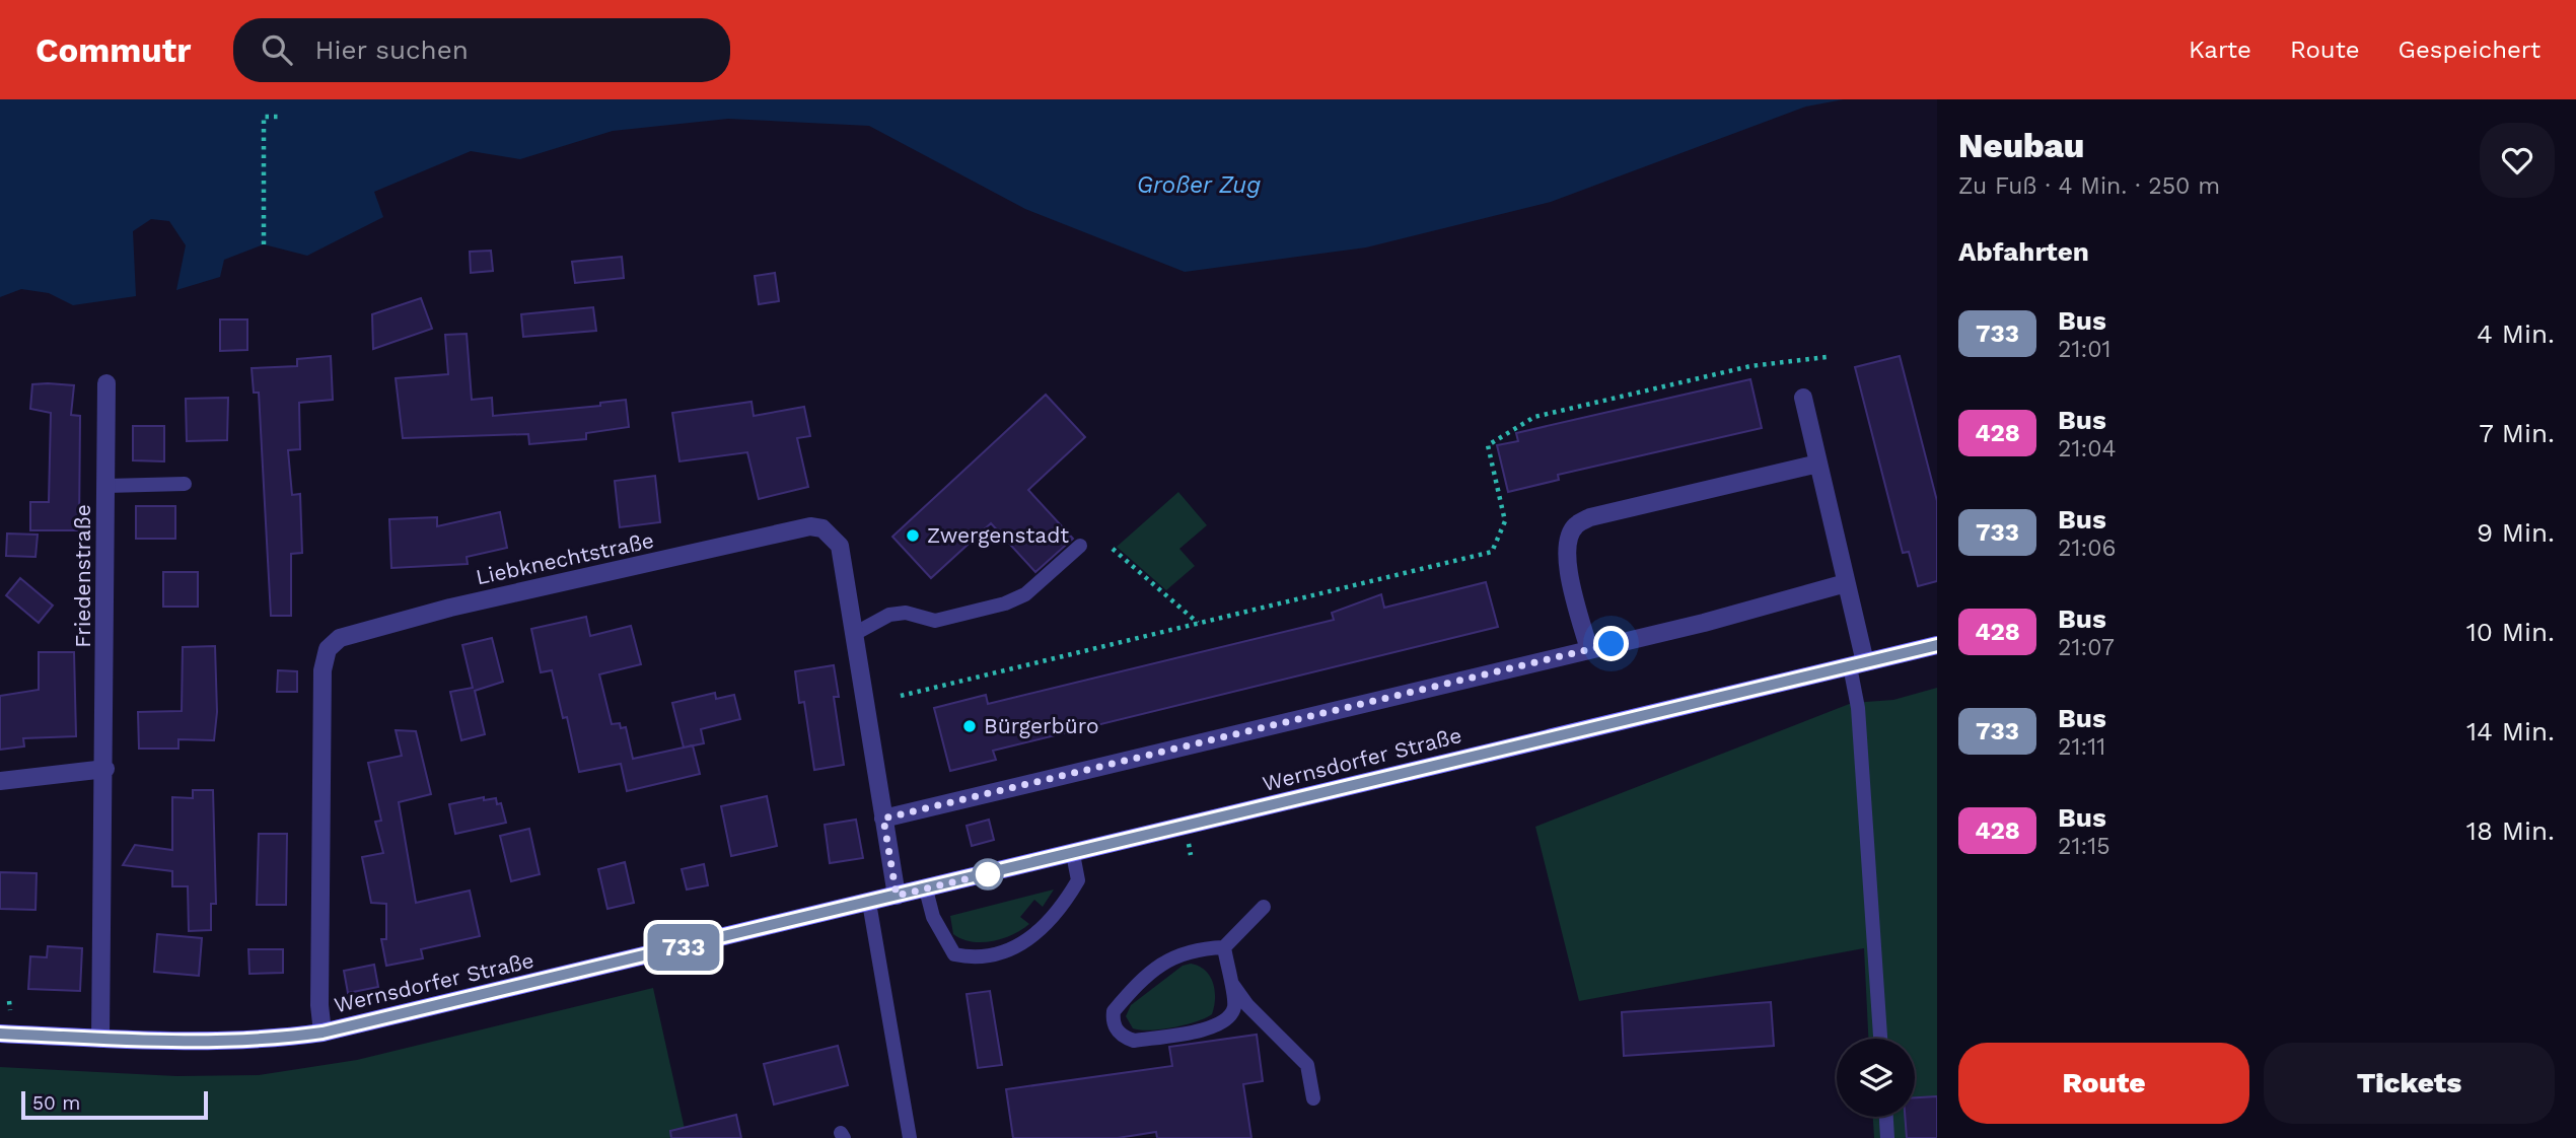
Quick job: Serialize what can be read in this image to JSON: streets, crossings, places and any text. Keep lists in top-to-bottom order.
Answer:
{
  "streets": {
    "main road": ["Wernsdorfer Straße"],
    "street": ["Liebknechtstraße", "Friedenstraße"]
  },
  "crossings": [
    ["Liebknechtstraße", "Wernsdorfer Straße"],
    ["Friedenstraße", "Wernsdorfer Straße"]
  ],
  "water": ["Großer Zug"],
  "places": ["Zwergenstadt", "Bürgerbüro"],
  "lines": ["bus line 733"],
  "scale_bar": "50 m",
  "page": {
    "header": "Commutr",
    "search": "Hier suchen",
    "nav": ["Karte", "Route", "Gespeichert"],
    "on_map": "733",
    "heading": [
      ["Neubau", "Zu Fuß · 4 Min. · 250 m"],
      "Abfahrten"
    ],
    "list": [
      {
        "mark": "733",
        "name": "Bus",
        "note": "21:01",
        "value": "4 Min."
      },
      {
        "mark": "428",
        "name": "Bus",
        "note": "21:04",
        "value": "7 Min."
      },
      {
        "mark": "733",
        "name": "Bus",
        "note": "21:06",
        "value": "9 Min."
      },
      {
        "mark": "428",
        "name": "Bus",
        "note": "21:07",
        "value": "10 Min."
      },
      {
        "mark": "733",
        "name": "Bus",
        "note": "21:11",
        "value": "14 Min."
      },
      {
        "mark": "428",
        "name": "Bus",
        "note": "21:15",
        "value": "18 Min."
      }
    ],
    "buttons": ["Route", "Tickets"],
    "scale": "50 m"
  }
}
